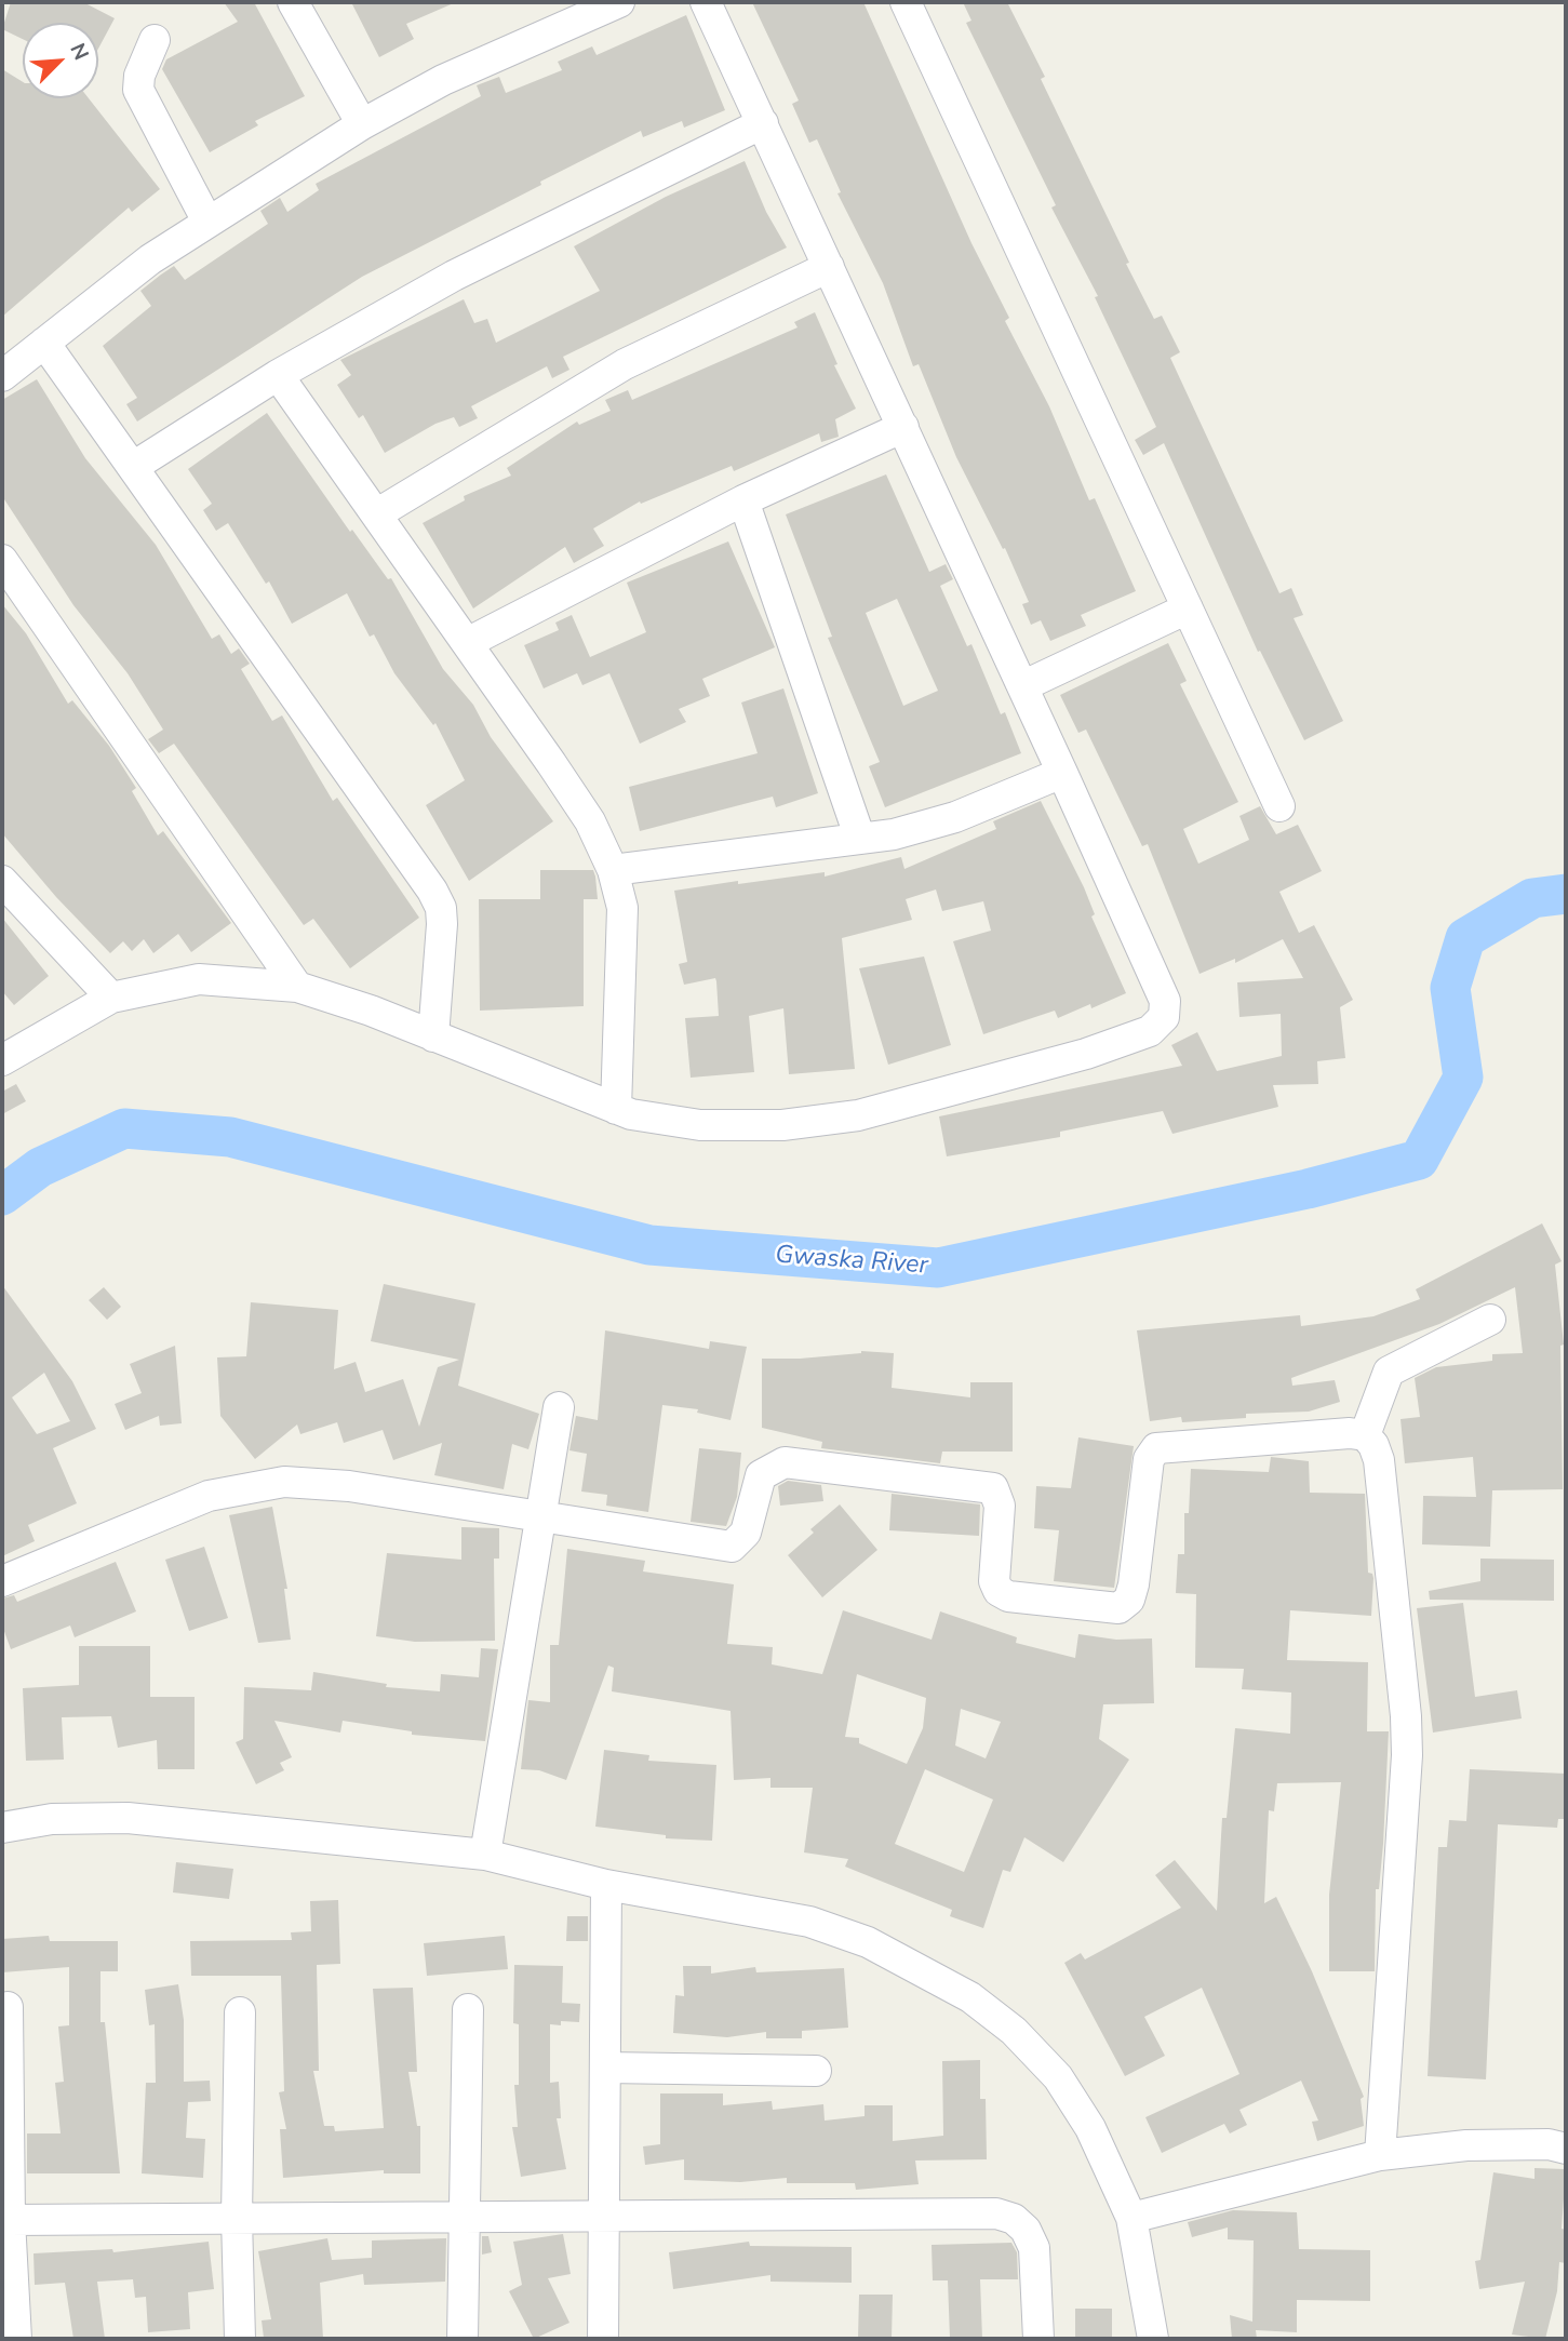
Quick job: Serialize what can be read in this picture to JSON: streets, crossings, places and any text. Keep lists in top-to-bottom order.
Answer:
{
  "water": ["Gwaska River"],
  "north": "top right"
}
